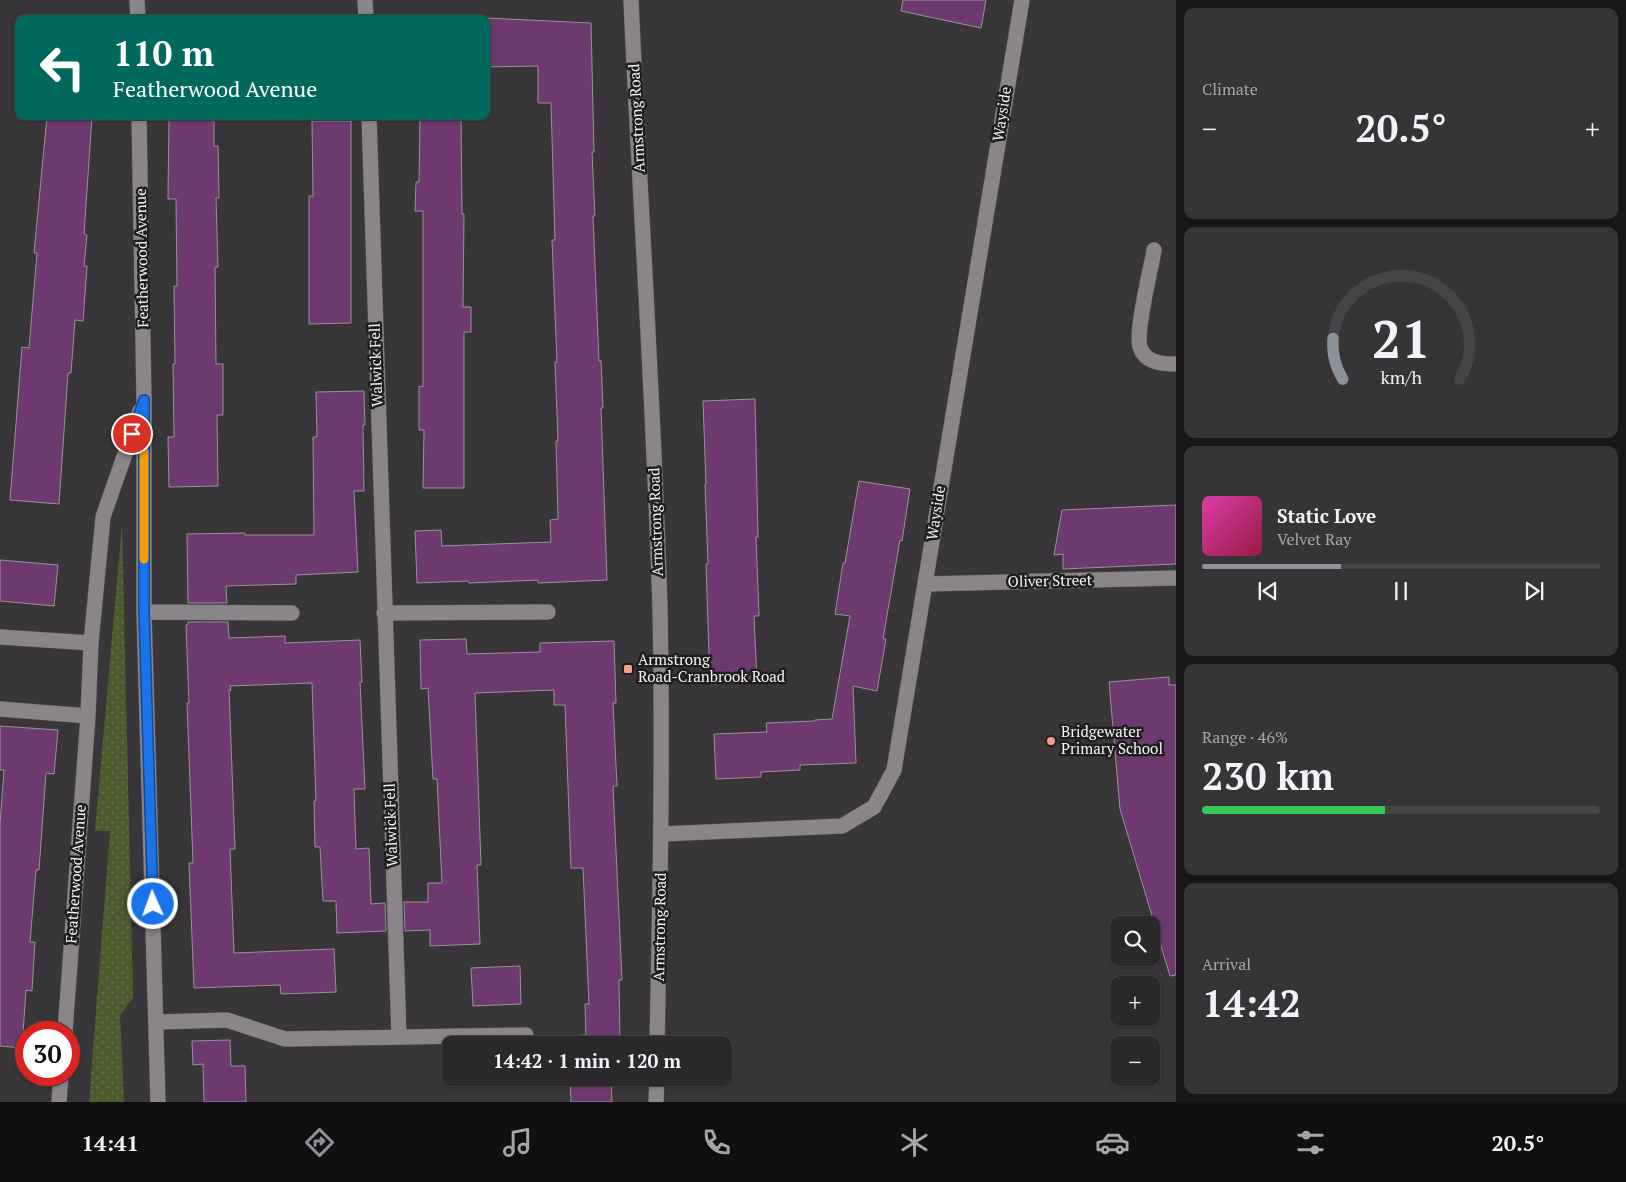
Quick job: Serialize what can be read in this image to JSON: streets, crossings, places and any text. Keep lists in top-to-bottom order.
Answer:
{
  "streets": {
    "street": [
      "Wayside",
      "Armstrong Road",
      "Featherwood Avenue",
      "Walwick Fell",
      "Oliver Street"
    ]
  },
  "crossings": [
    ["Wayside", "Armstrong Road"],
    ["Wayside", "Oliver Street"]
  ],
  "places": {
    "transit": ["Armstrong Road-Cranbrook Road"],
    "other": ["Bridgewater Primary School"]
  },
  "page": {
    "tile": [
      "Climate",
      ["Range · 46%", "230 km"],
      ["Arrival", "14:42"]
    ],
    "turn": ["110 m", "Featherwood Avenue"],
    "heat": ["−", "20.5°", "+"],
    "song": ["Static Love", "Velvet Ray"],
    "map_buttons": ["+", "−"],
    "limit": "30",
    "trip": "14:42 · 1 min · 120 m",
    "tabs": ["14:41", "20.5°"],
    "gauge": ["21", "km/h"]
  }
}
